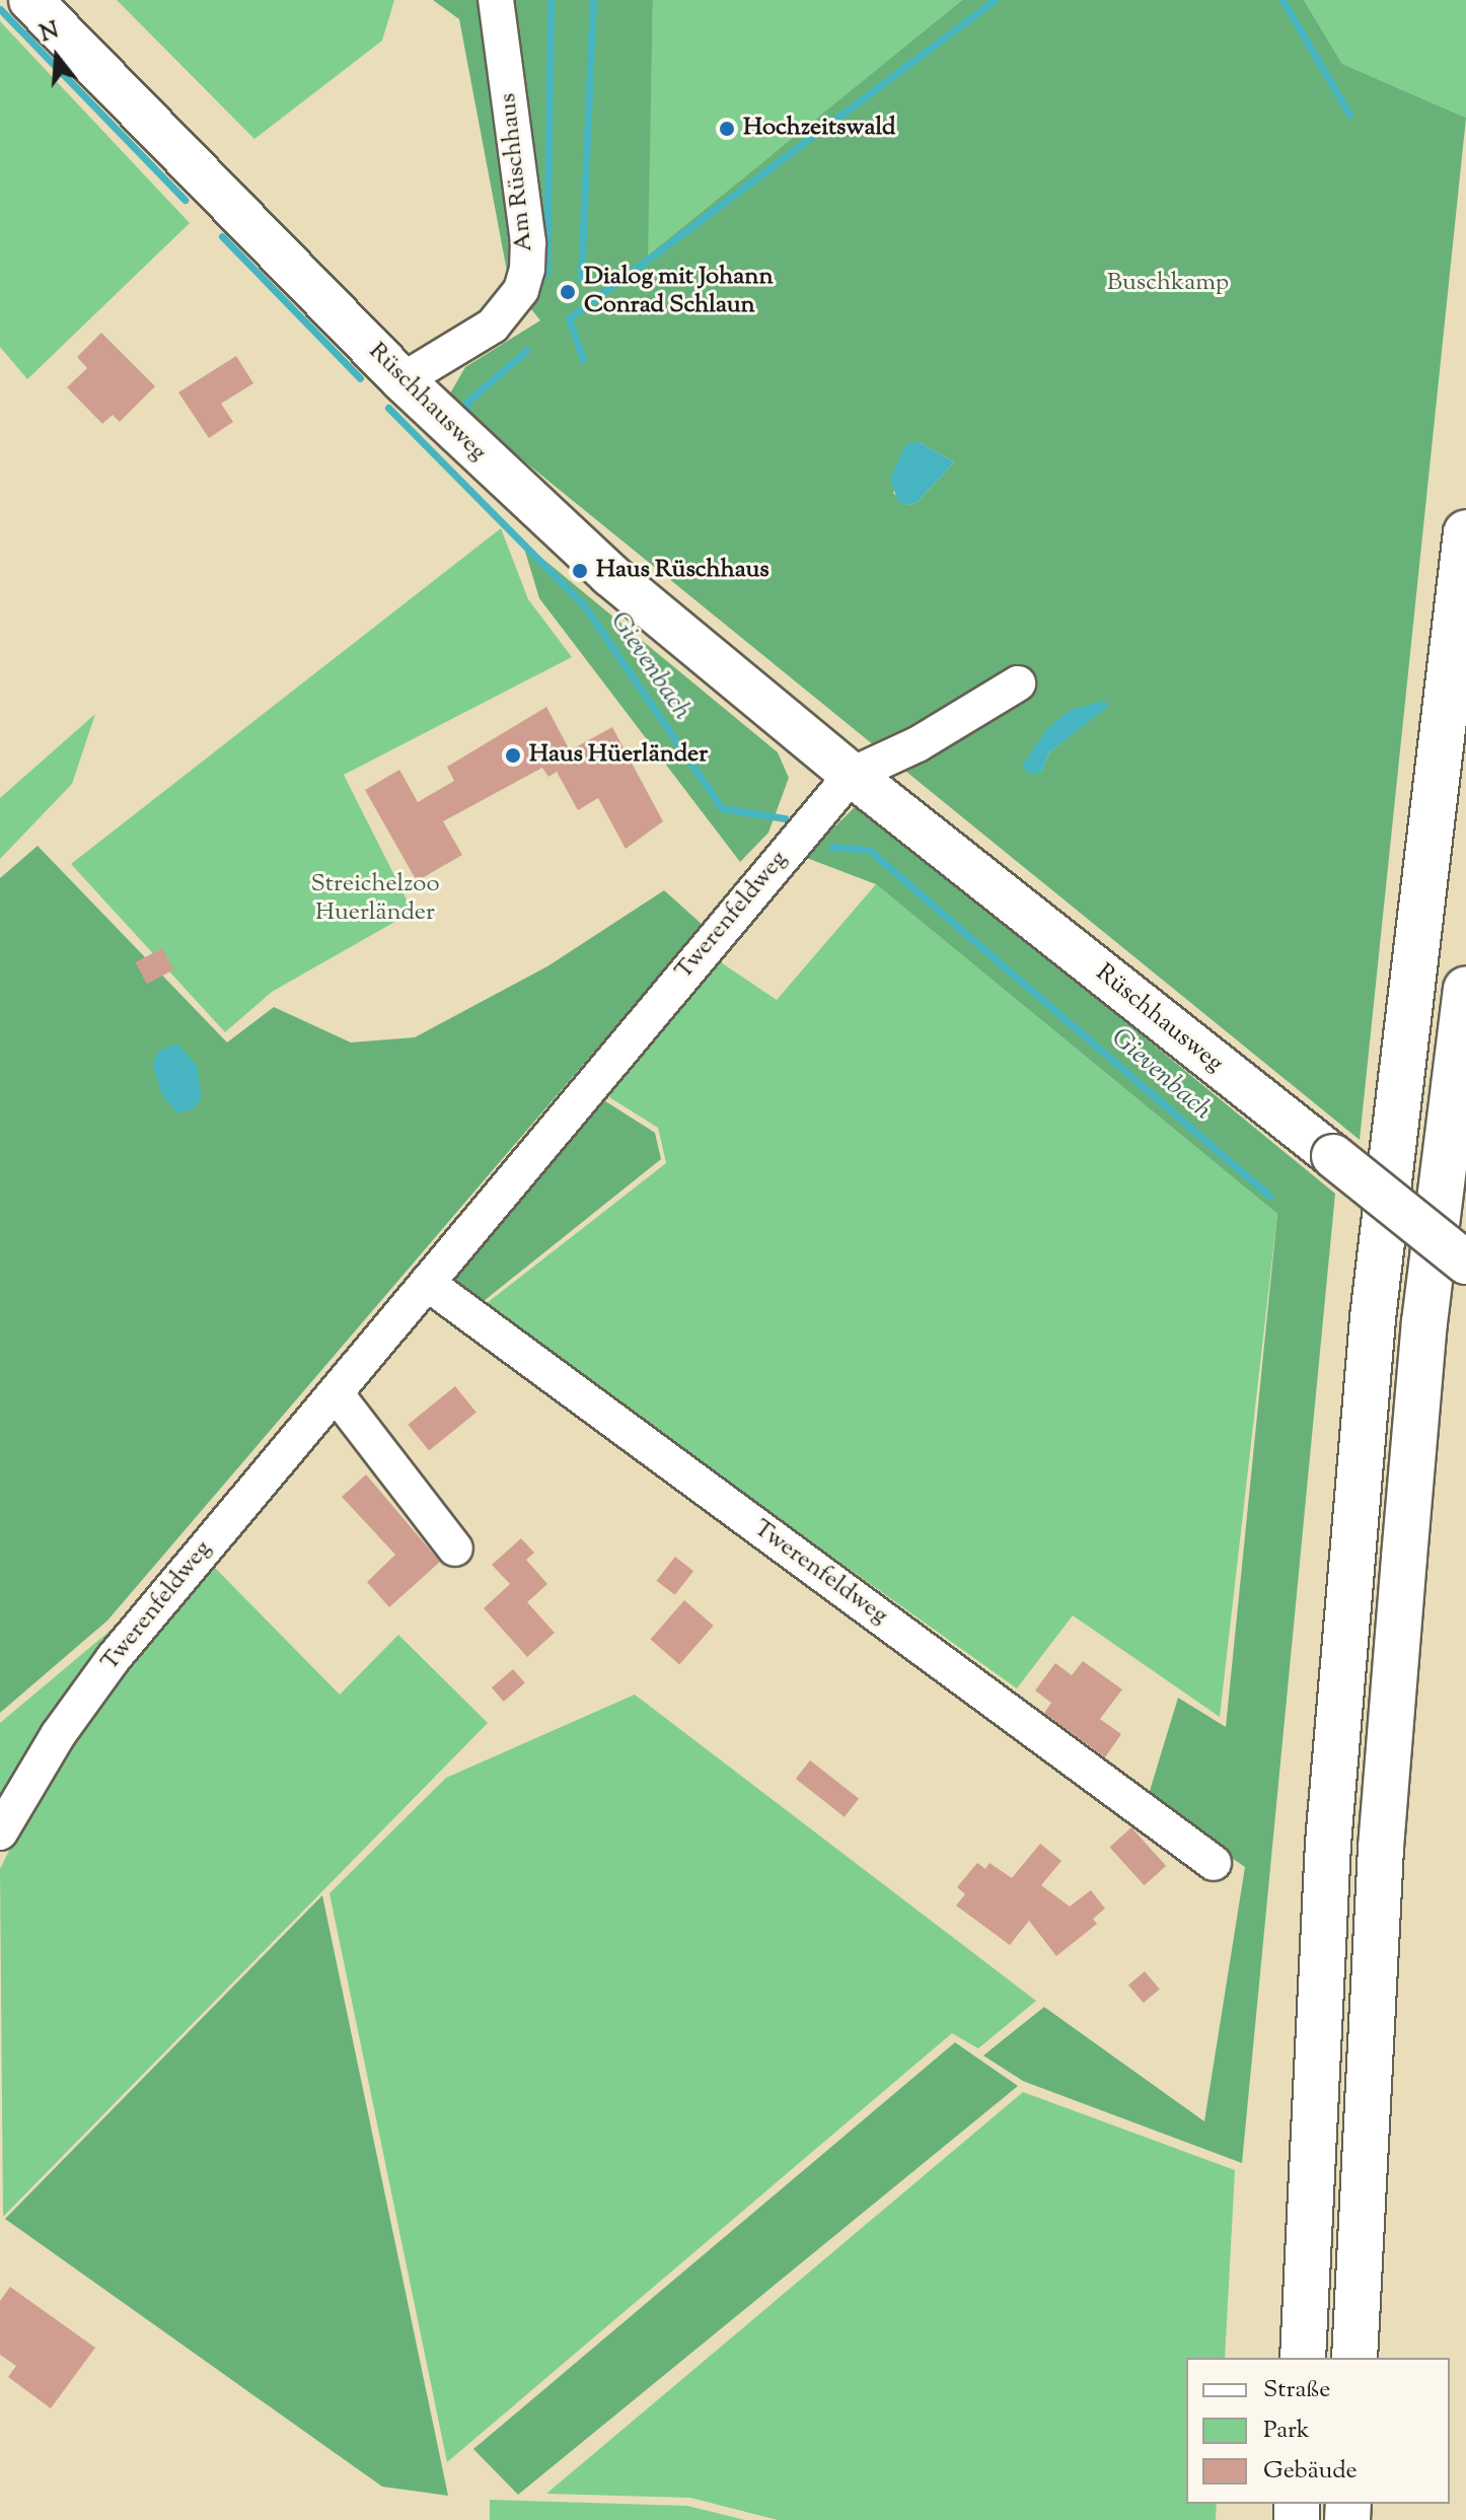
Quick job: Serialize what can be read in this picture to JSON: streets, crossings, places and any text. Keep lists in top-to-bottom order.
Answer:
{
  "streets": {
    "main road": ["Rüschhausweg"],
    "street": ["Am Rüschhaus", "Twerenfeldweg"]
  },
  "crossings": [
    ["Am Rüschhaus", "Rüschhausweg"],
    ["Rüschhausweg", "Twerenfeldweg"]
  ],
  "water": ["Gievenbach"],
  "parks": ["Buschkamp", "Streichelzoo Huerländer"],
  "places": [
    "Hochzeitswald",
    "Dialog mit Johann Conrad Schlaun",
    "Haus Rüschhaus",
    "Haus Hüerländer"
  ],
  "legend": ["Straße", "Park", "Gebäude"],
  "north": "top"
}
